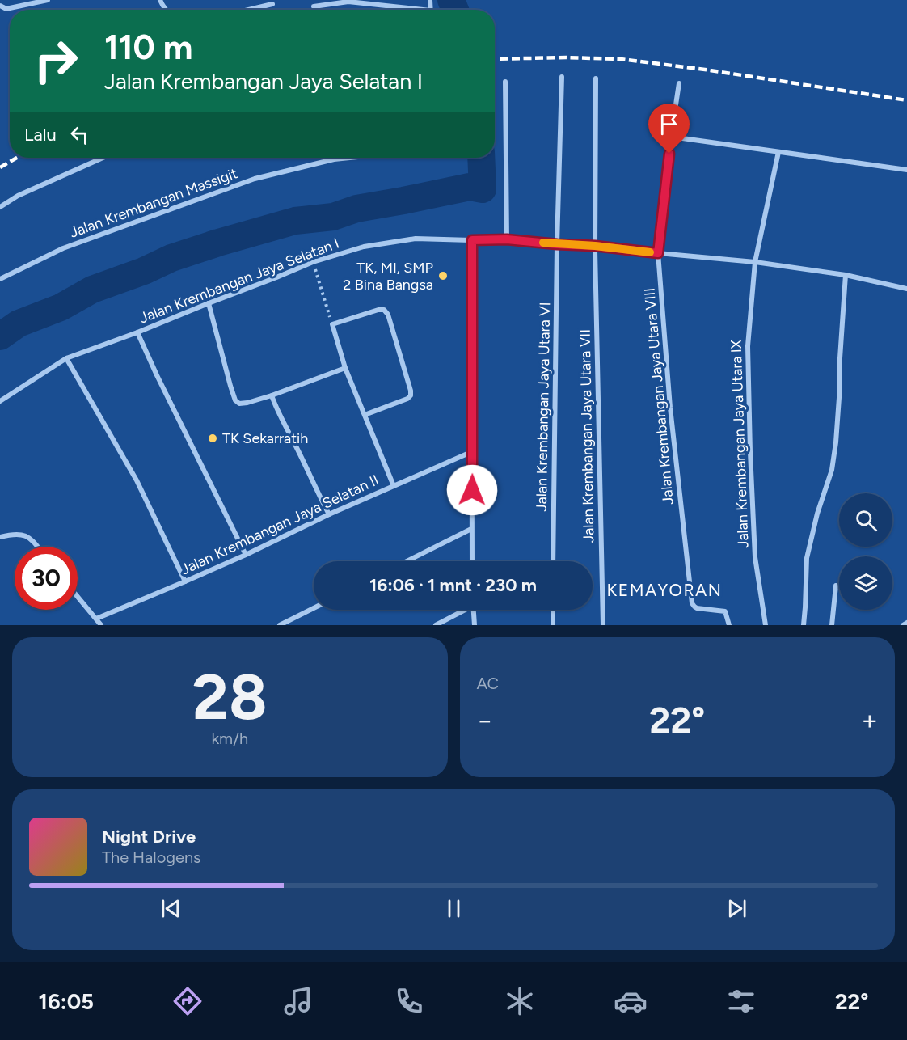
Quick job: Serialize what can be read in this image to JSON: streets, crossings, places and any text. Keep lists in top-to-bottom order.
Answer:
{
  "streets": {
    "street": [
      "Jalan Krembangan Massigit",
      "Jalan Krembangan Jaya Selatan I",
      "Jalan Krembangan Jaya Utara VIII",
      "Jalan Krembangan Jaya Utara VI",
      "Jalan Krembangan Jaya Utara VII",
      "Jalan Krembangan Jaya Utara IX",
      "Jalan Krembangan Jaya Selatan II"
    ]
  },
  "crossings": [
    ["Jalan Krembangan Jaya Selatan I", "Jalan Krembangan Jaya Utara VIII"],
    ["Jalan Krembangan Jaya Selatan I", "Jalan Krembangan Jaya Utara VI"],
    ["Jalan Krembangan Jaya Selatan I", "Jalan Krembangan Jaya Utara VII"],
    ["Jalan Krembangan Jaya Selatan I", "Jalan Krembangan Jaya Utara IX"]
  ],
  "districts": ["KEMAYORAN"],
  "places": ["TK, MI, SMP 2 Bina Bangsa", "TK Sekarratih"],
  "page": {
    "turn": ["110 m", "Jalan Krembangan Jaya Selatan I"],
    "then": "Lalu",
    "limit": "30",
    "trip": "16:06 · 1 mnt · 230 m",
    "tile": [
      ["28", "km/h"],
      "AC"
    ],
    "heat": ["−", "22°", "+"],
    "song": ["Night Drive", "The Halogens"],
    "tabs": ["16:05", "22°"]
  }
}
